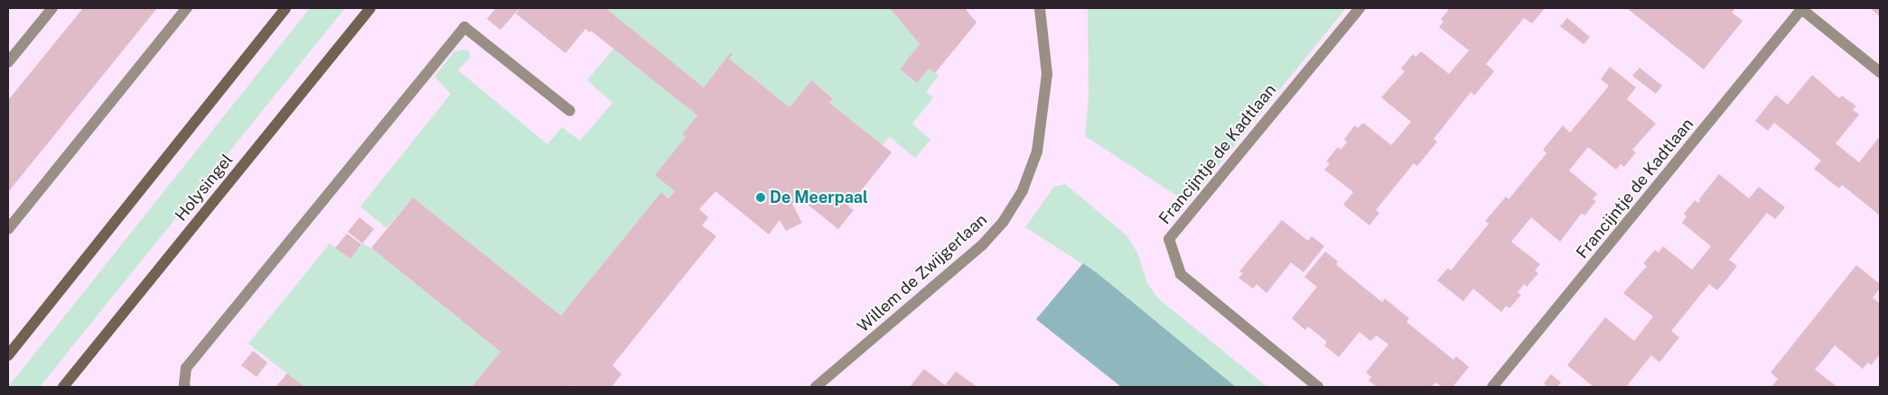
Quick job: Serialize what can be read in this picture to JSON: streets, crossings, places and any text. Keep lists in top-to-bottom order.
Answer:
{
  "streets": {
    "street": ["Francijntje de Kadtlaan", "Holysingel", "Willem de Zwijgerlaan"]
  },
  "places": ["De Meerpaal"]
}
